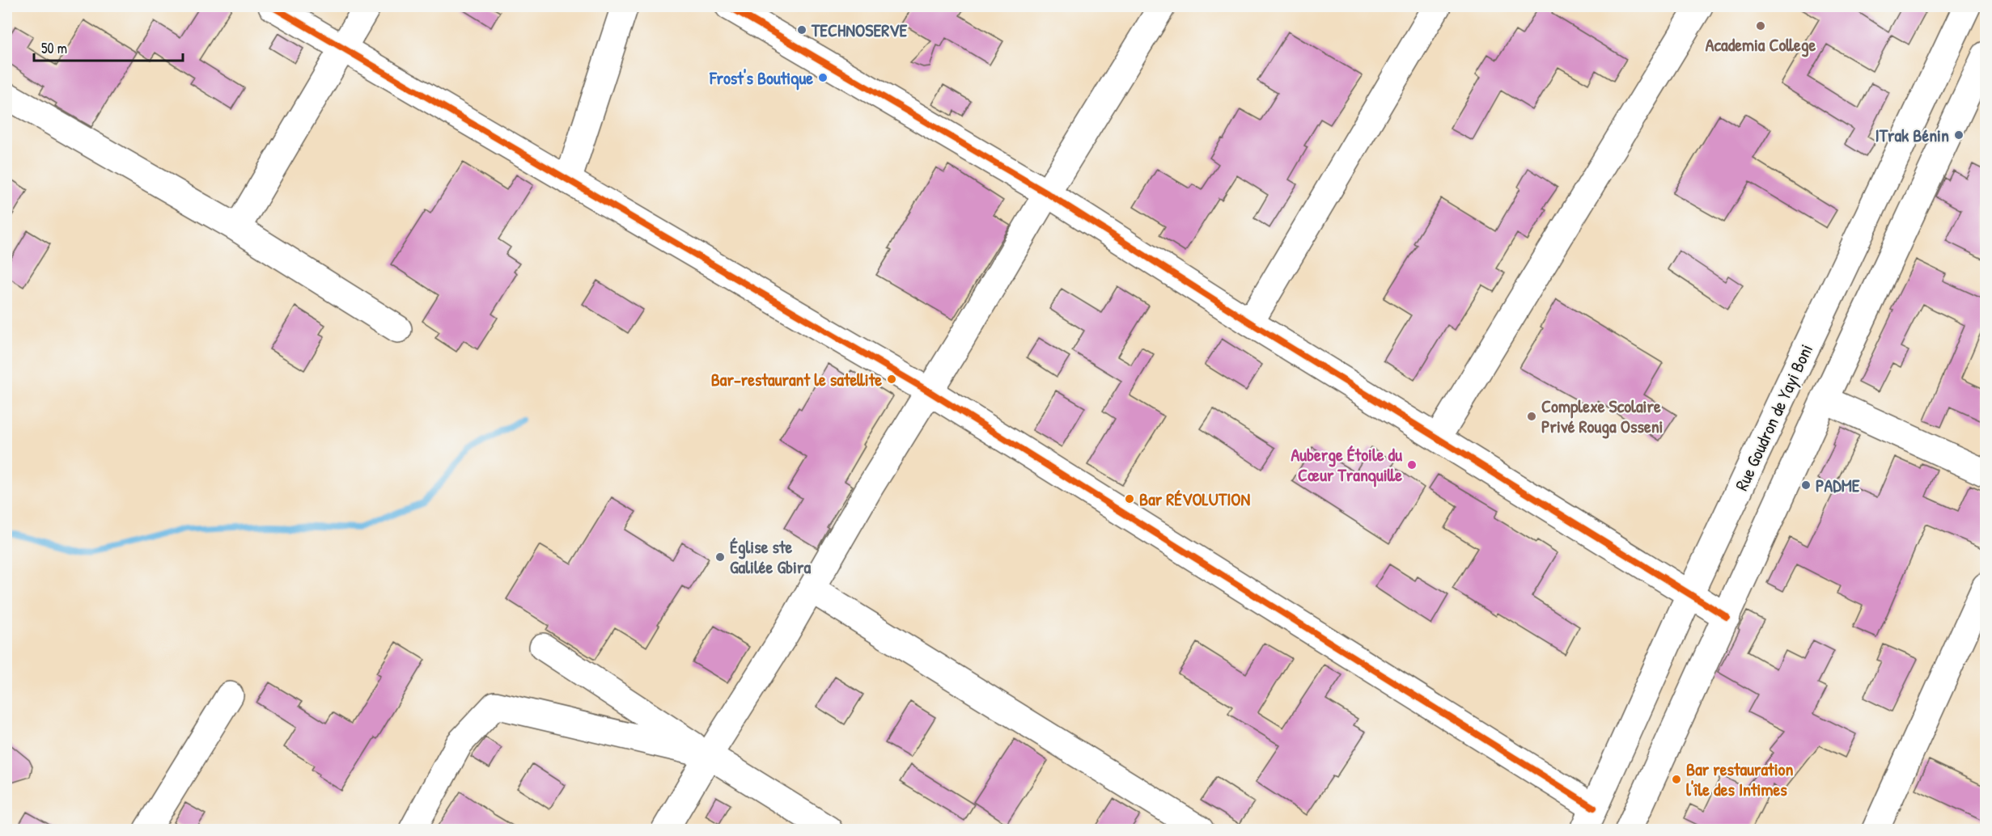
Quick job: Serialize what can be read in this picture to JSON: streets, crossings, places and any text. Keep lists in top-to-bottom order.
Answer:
{
  "streets": {
    "street": ["Rue Goudron de Yayi Boni"]
  },
  "places": [
    "Academia College",
    "TECHNOSERVE",
    "Frost's Boutique",
    "ITrak Bénin",
    "Bar-restaurant le satellite",
    "Complexe Scolaire Privé Rouga Osseni",
    "Auberge Étoile du Cœur Tranquille",
    "PADME",
    "Bar RÉVOLUTION",
    "Église ste Galilée Gbira",
    "Bar restauration l'île des Intimes"
  ],
  "scale_bar": "50 m"
}
